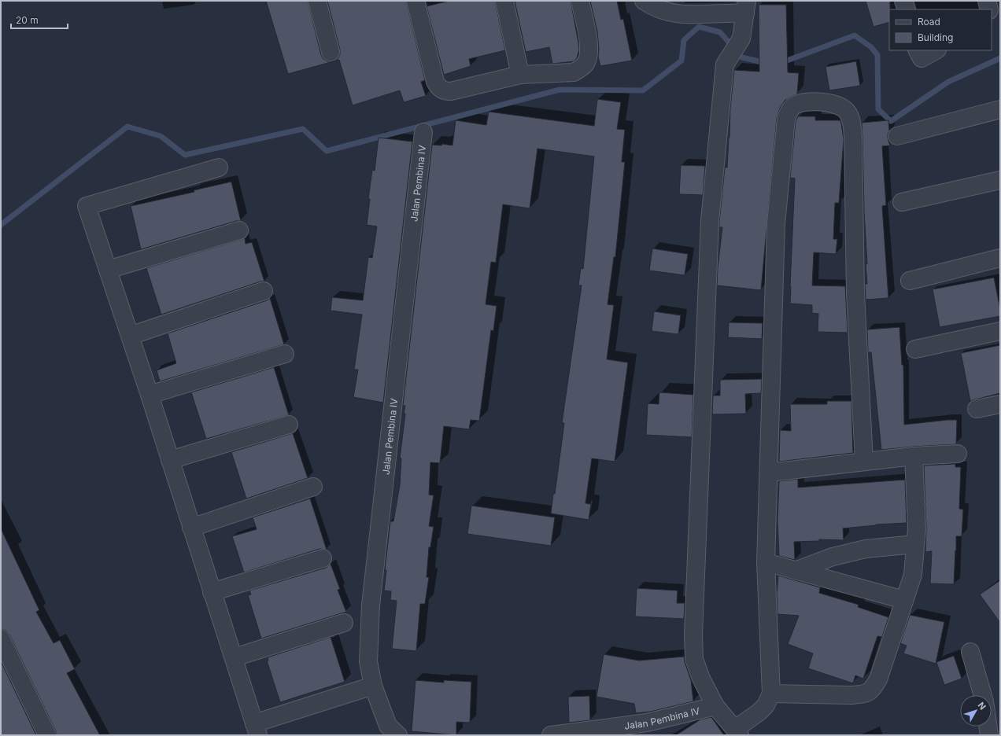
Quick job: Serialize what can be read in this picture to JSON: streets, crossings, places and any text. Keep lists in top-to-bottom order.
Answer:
{
  "streets": {
    "street": ["Jalan Pembina IV"]
  },
  "legend": ["Road", "Building"],
  "scale_bar": "20 m",
  "north": "top right"
}
